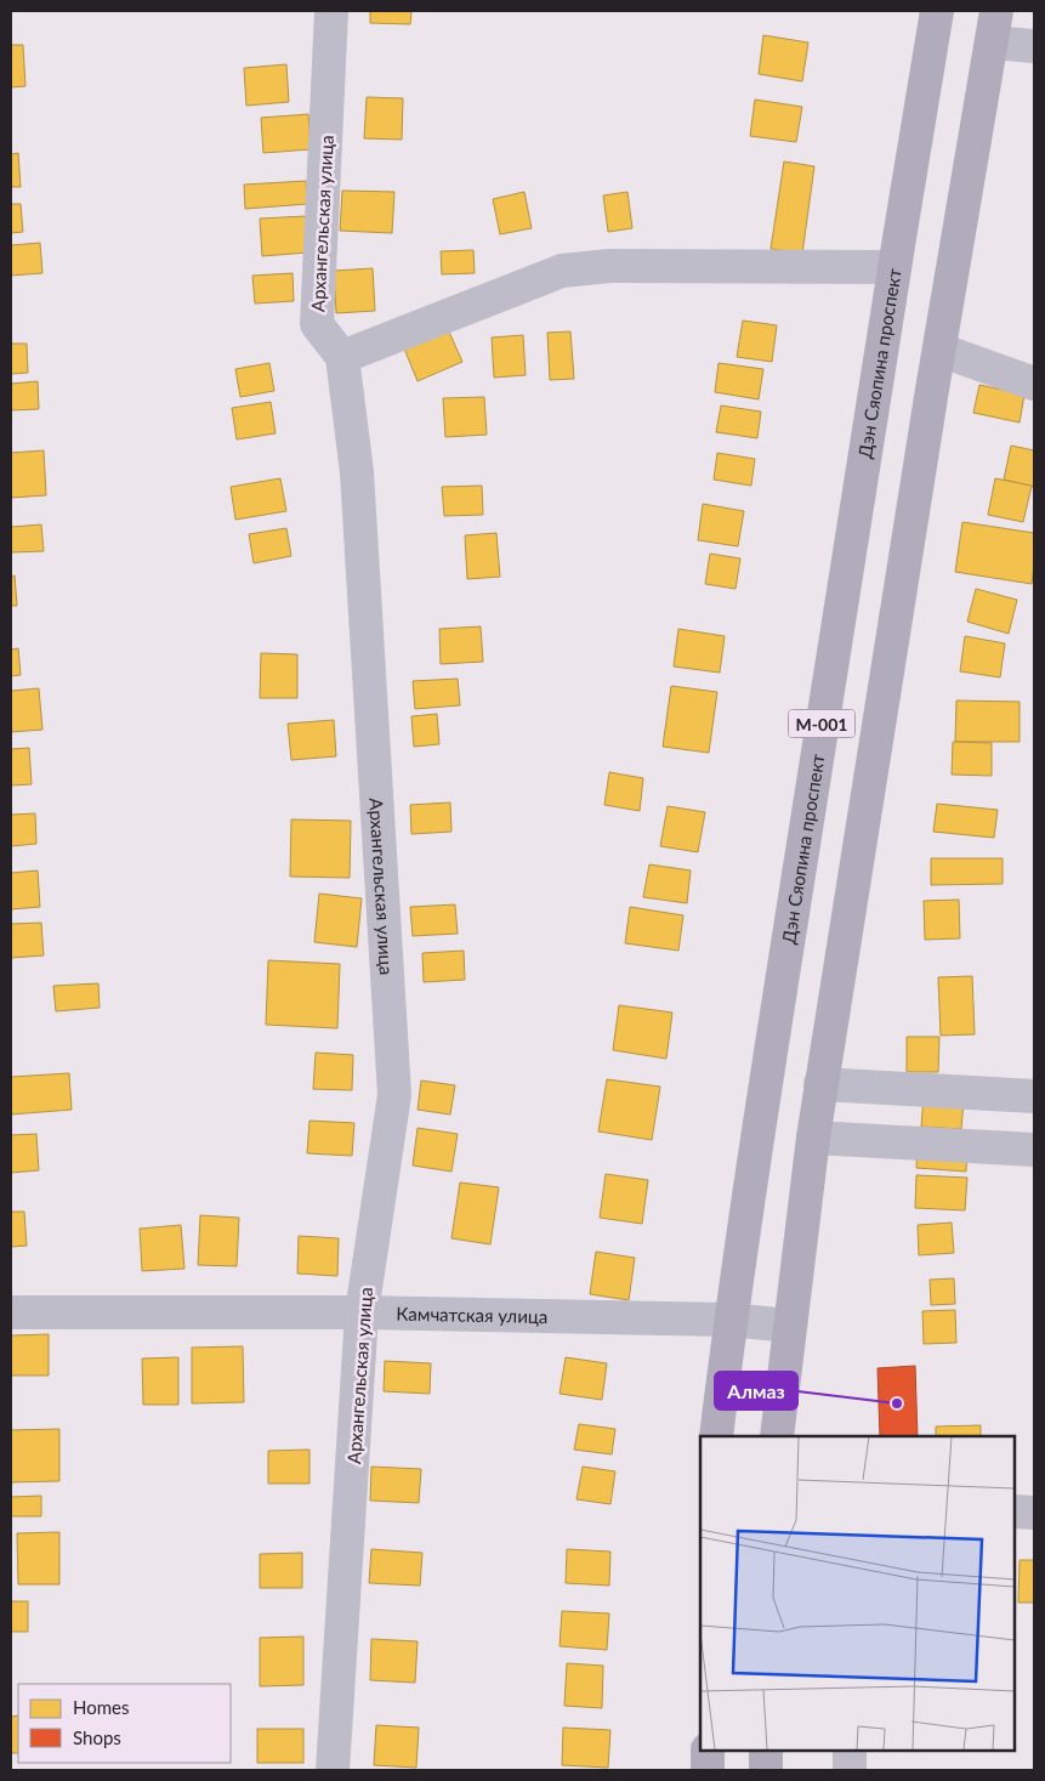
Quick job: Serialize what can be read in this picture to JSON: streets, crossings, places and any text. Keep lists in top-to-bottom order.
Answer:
{
  "streets": {
    "main road": ["Дэн Сяопина проспект", "M-001"],
    "street": ["Архангельская улица", "Камчатская улица"]
  },
  "crossings": [
    ["Архангельская улица", "Камчатская улица"],
    ["Дэн Сяопина проспект", "Камчатская улица"],
    ["M-001", "Камчатская улица"]
  ],
  "places": ["Алмаз"],
  "legend": ["Homes", "Shops"]
}
